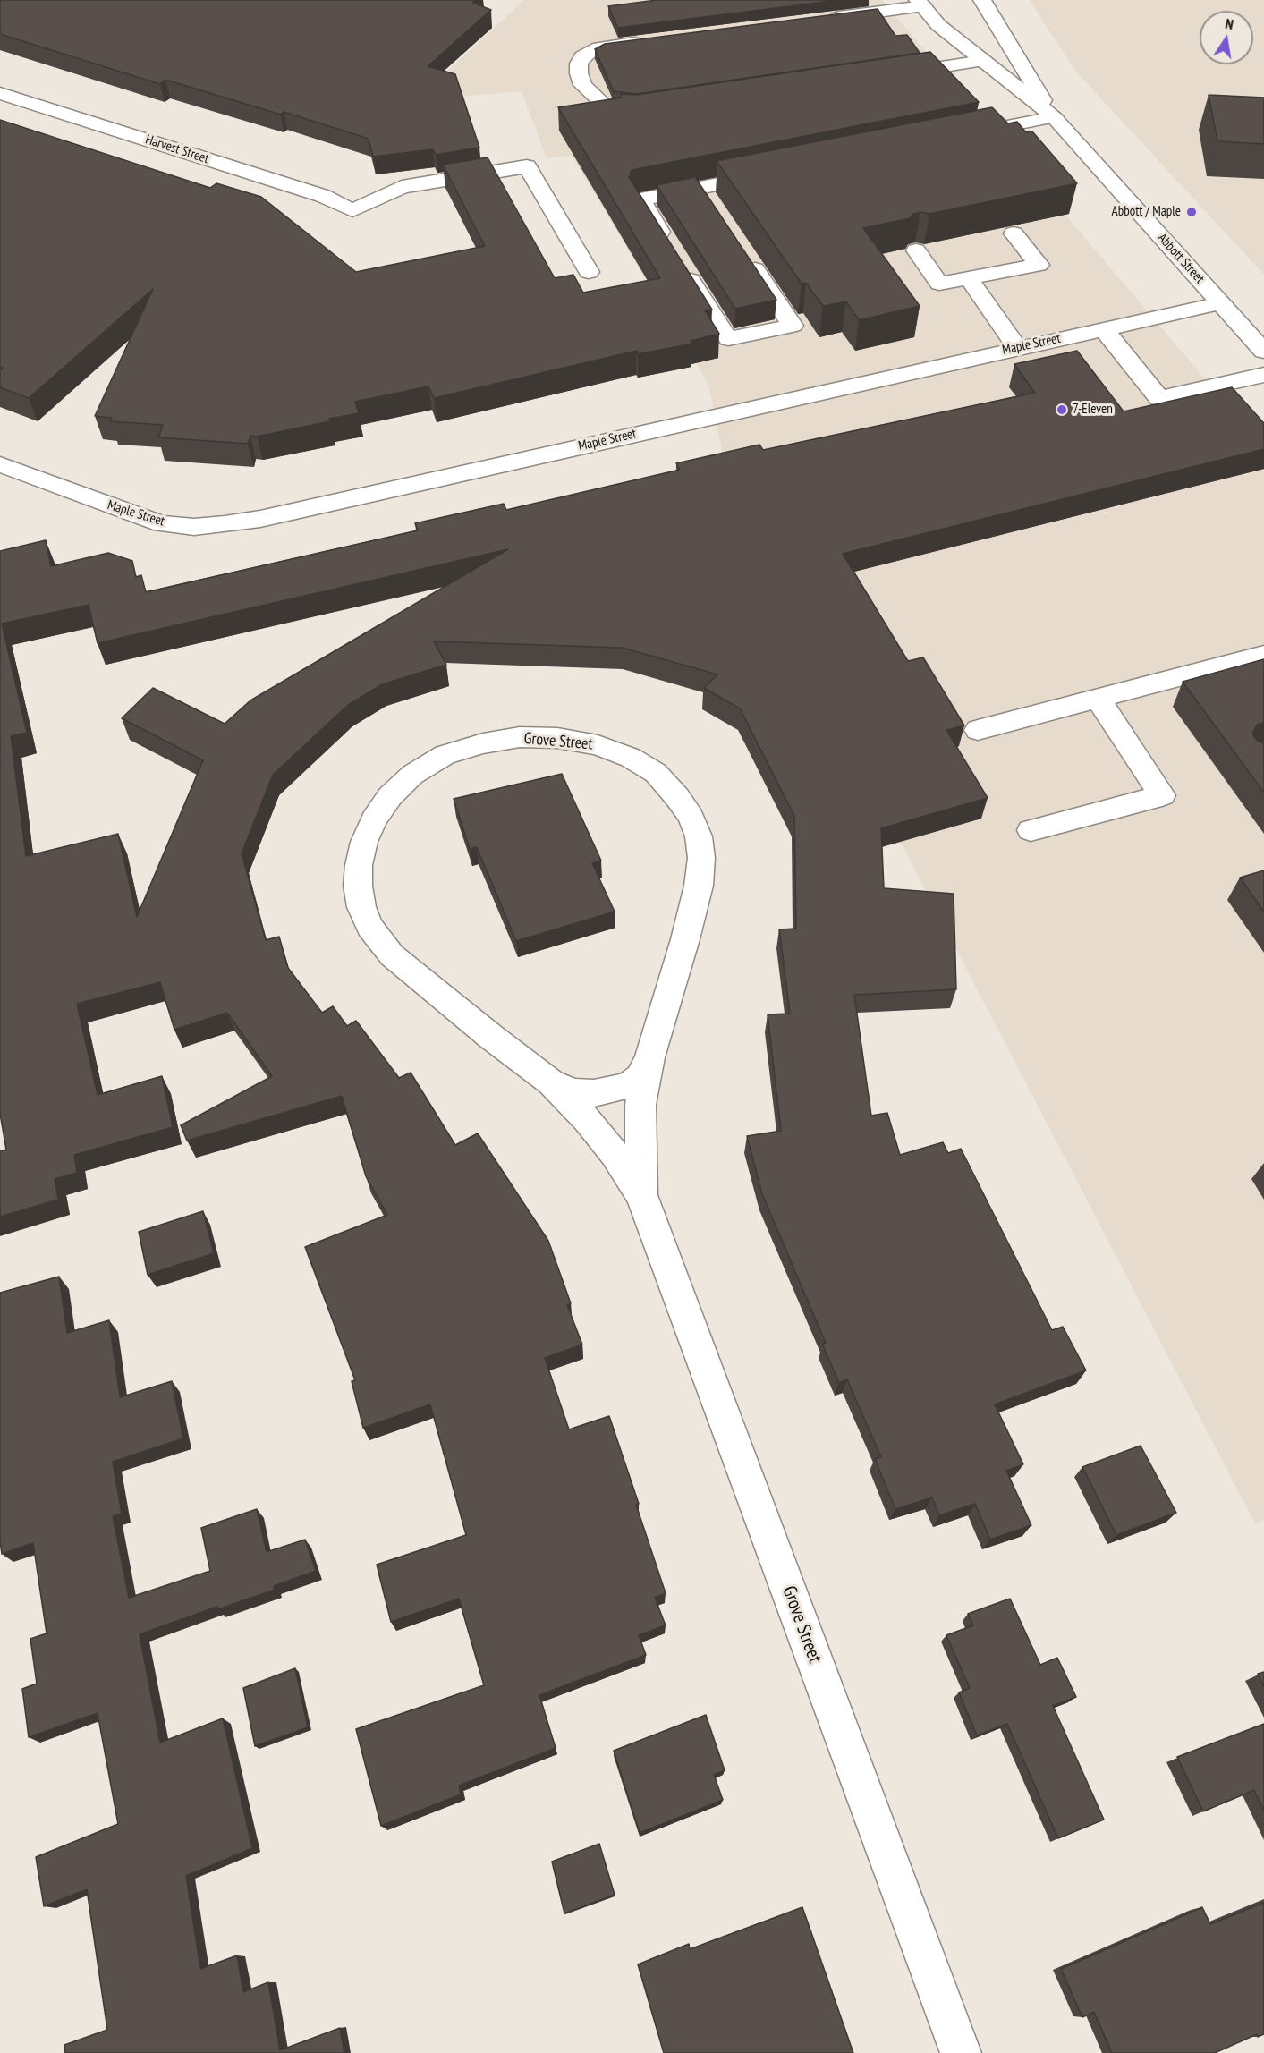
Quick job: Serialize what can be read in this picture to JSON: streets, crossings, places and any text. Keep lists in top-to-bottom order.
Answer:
{
  "streets": {
    "street": [
      "Harvest Street",
      "Abbott Street",
      "Maple Street",
      "Grove Street"
    ]
  },
  "crossings": [
    ["Abbott Street", "Maple Street"]
  ],
  "places": ["Abbott / Maple", "7-Eleven"],
  "north": "top"
}
